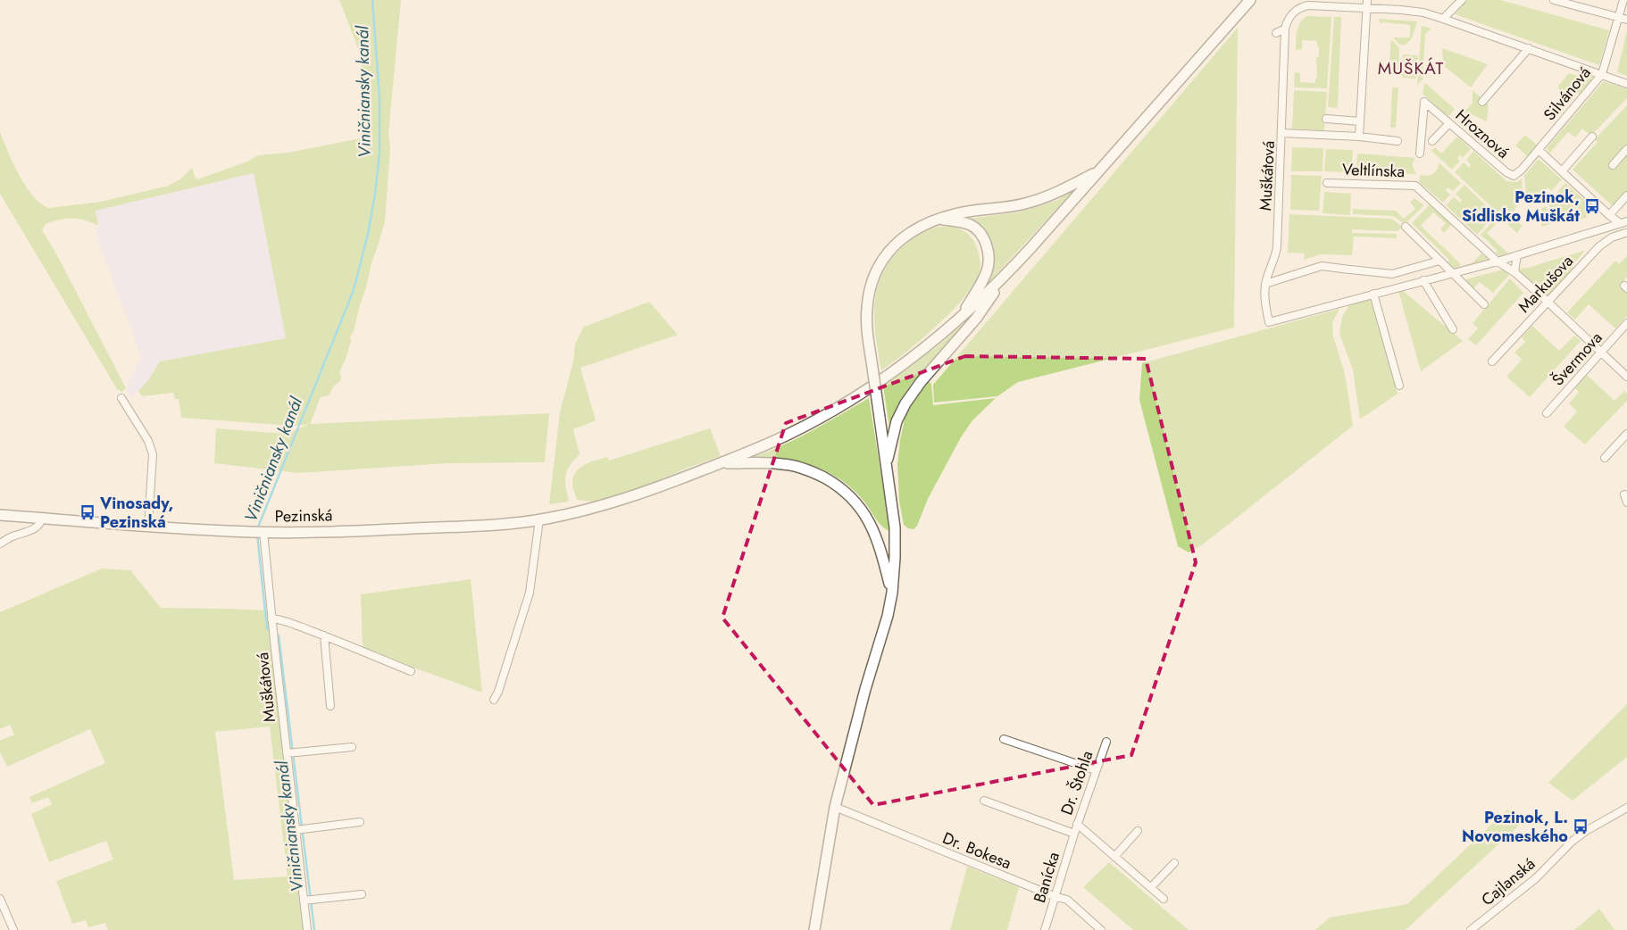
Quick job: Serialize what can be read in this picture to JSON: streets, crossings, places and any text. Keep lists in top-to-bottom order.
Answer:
{
  "streets": {
    "main road": ["Pezinská"],
    "street": [
      "Silvánová",
      "Hroznová",
      "Veltlínska",
      "Muškátová",
      "Markušova",
      "Švermova",
      "Dr. Štohla",
      "Dr. Bokesa",
      "Banícka",
      "Cajlanská"
    ]
  },
  "crossings": [
    ["Silvánová", "Hroznová"],
    ["Veltlínska", "Markušova"],
    ["Veltlínska", "Švermova"],
    ["Muškátová", "Pezinská"],
    ["Dr. Štohla", "Banícka"],
    ["Dr. Bokesa", "Banícka"]
  ],
  "districts": ["MUŠKÁT"],
  "water": ["Viničniansky kanál"],
  "places": {
    "bus stop": ["Pezinok, Sídlisko Muškát", "Vinosady, Pezinská", "Pezinok, L. Novomeského"]
  }
}
